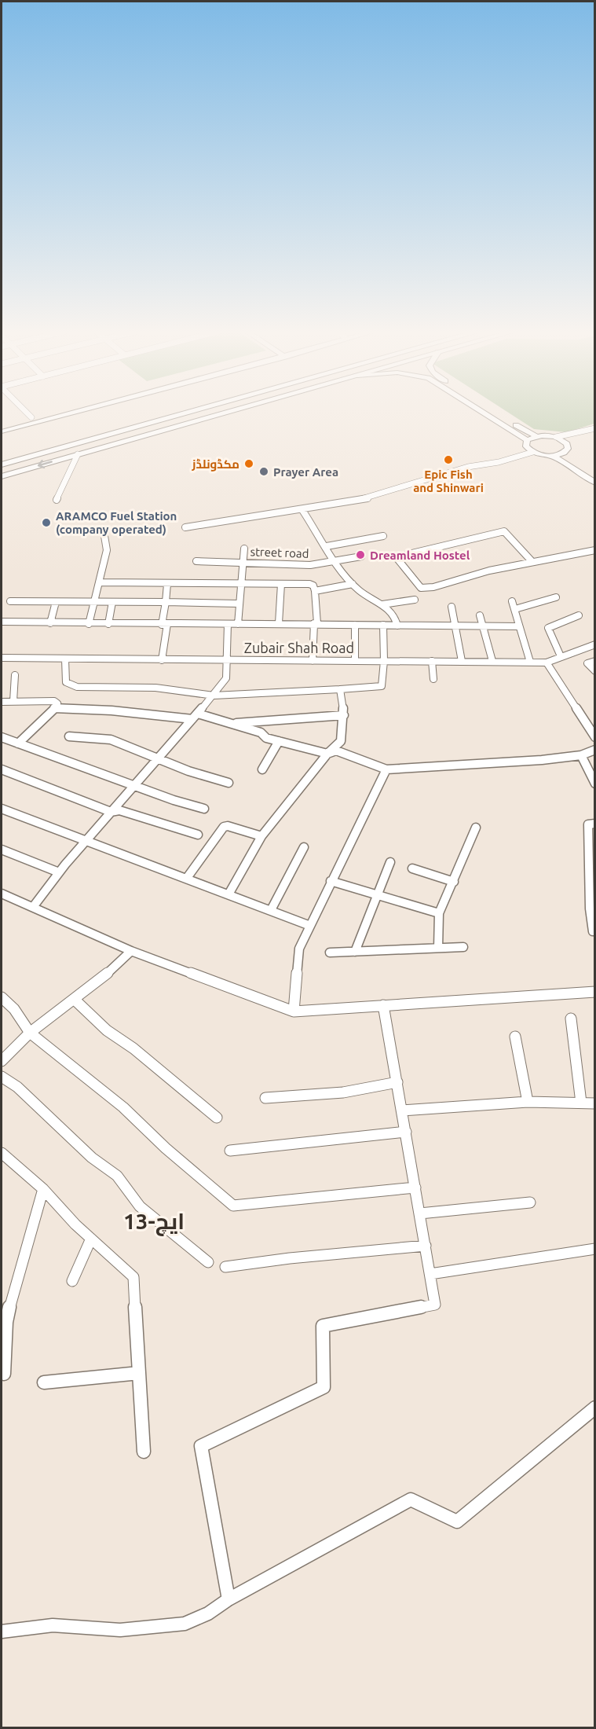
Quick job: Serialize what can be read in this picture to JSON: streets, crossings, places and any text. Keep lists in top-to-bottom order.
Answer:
{
  "streets": {
    "street": ["street road", "Zubair Shah Road"]
  },
  "districts": ["ایچ-13"],
  "places": [
    "Epic Fish and Shinwari",
    "مکڈونلڈز",
    "Prayer Area",
    "ARAMCO Fuel Station (company operated)",
    "Dreamland Hostel"
  ]
}
